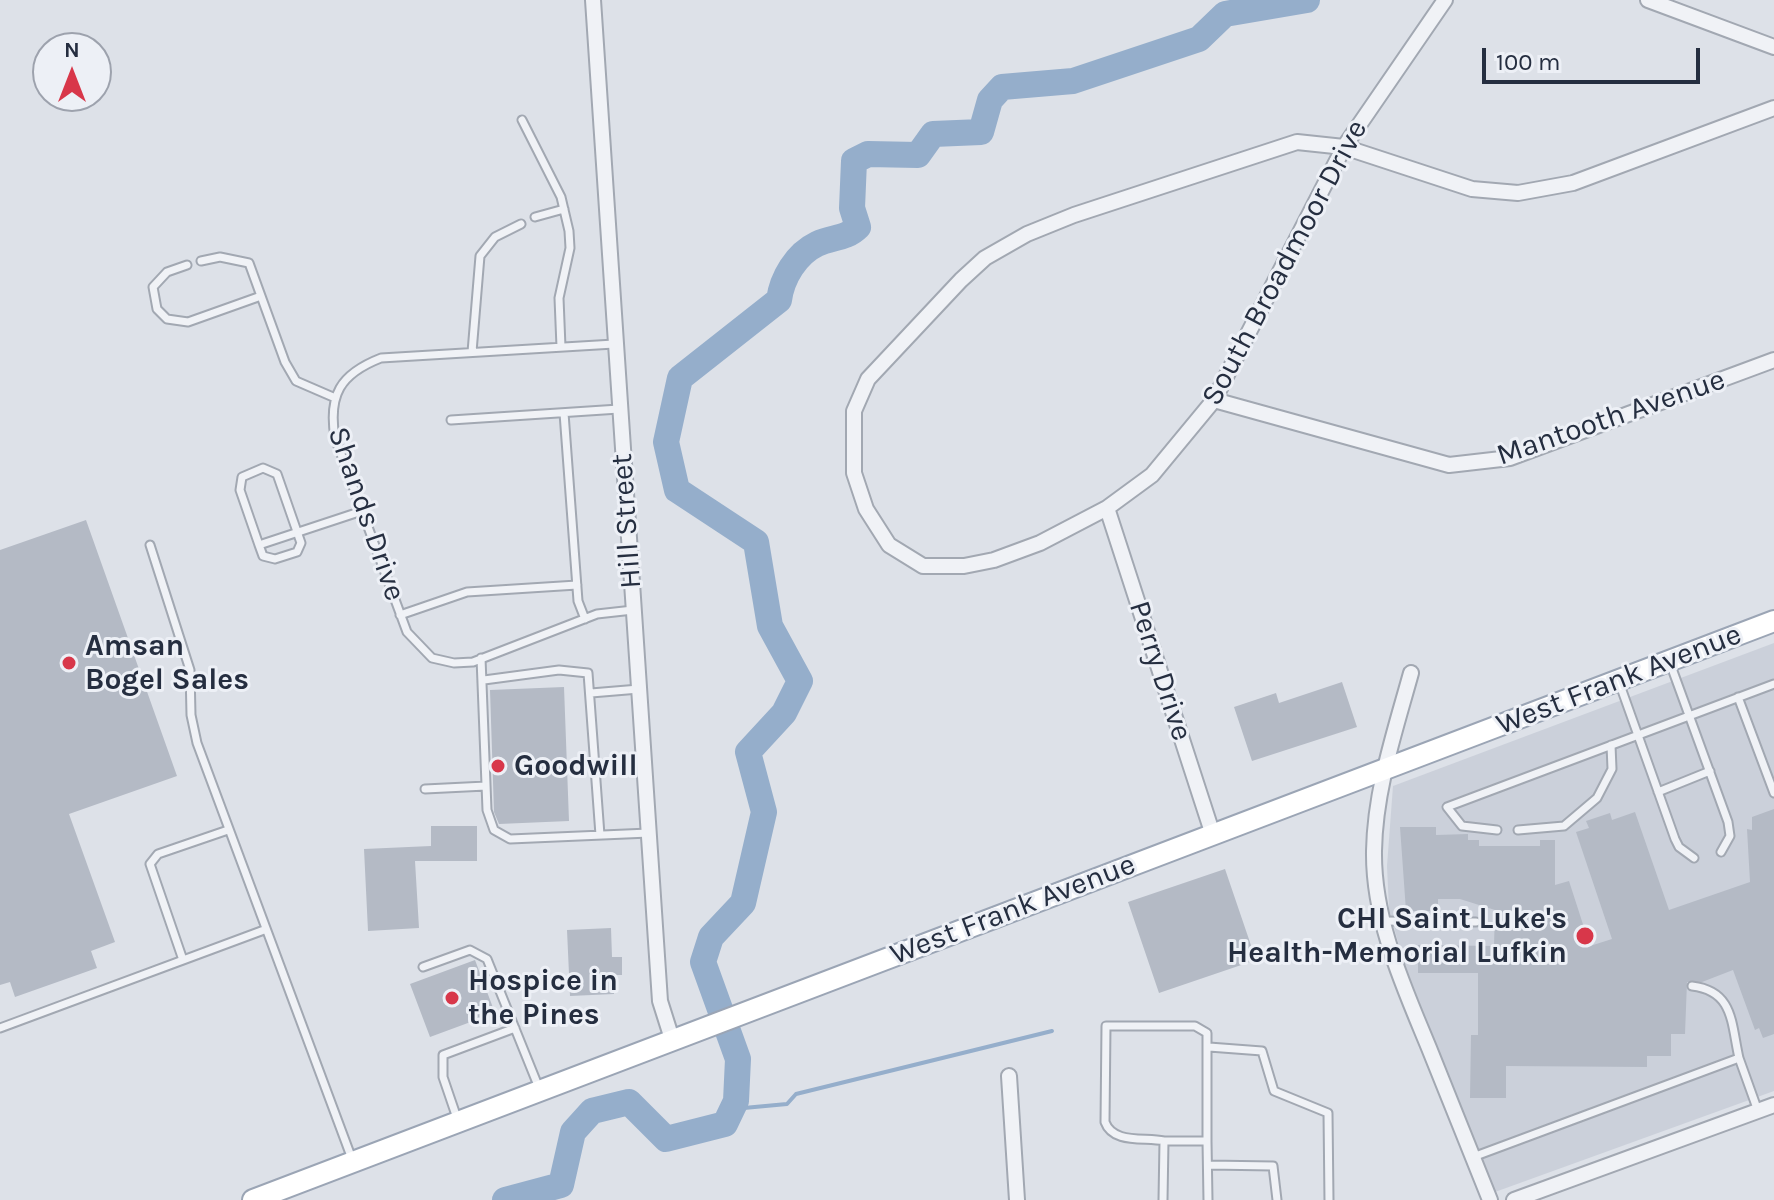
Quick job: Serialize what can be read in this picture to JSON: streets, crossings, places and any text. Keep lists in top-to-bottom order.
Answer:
{
  "streets": {
    "main road": ["West Frank Avenue"],
    "street": [
      "South Broadmoor Drive",
      "Mantooth Avenue",
      "Hill Street",
      "Perry Drive"
    ],
    "lane": ["Shands Drive"]
  },
  "crossings": [
    ["South Broadmoor Drive", "Mantooth Avenue"],
    ["South Broadmoor Drive", "Perry Drive"],
    ["Shands Drive", "Hill Street"],
    ["Hill Street", "West Frank Avenue"],
    ["Perry Drive", "West Frank Avenue"]
  ],
  "places": [
    "Amsan Bogel Sales",
    "Goodwill",
    "CHI Saint Luke's Health-Memorial Lufkin",
    "Hospice in the Pines"
  ],
  "scale_bar": "100 m",
  "north": "top"
}
